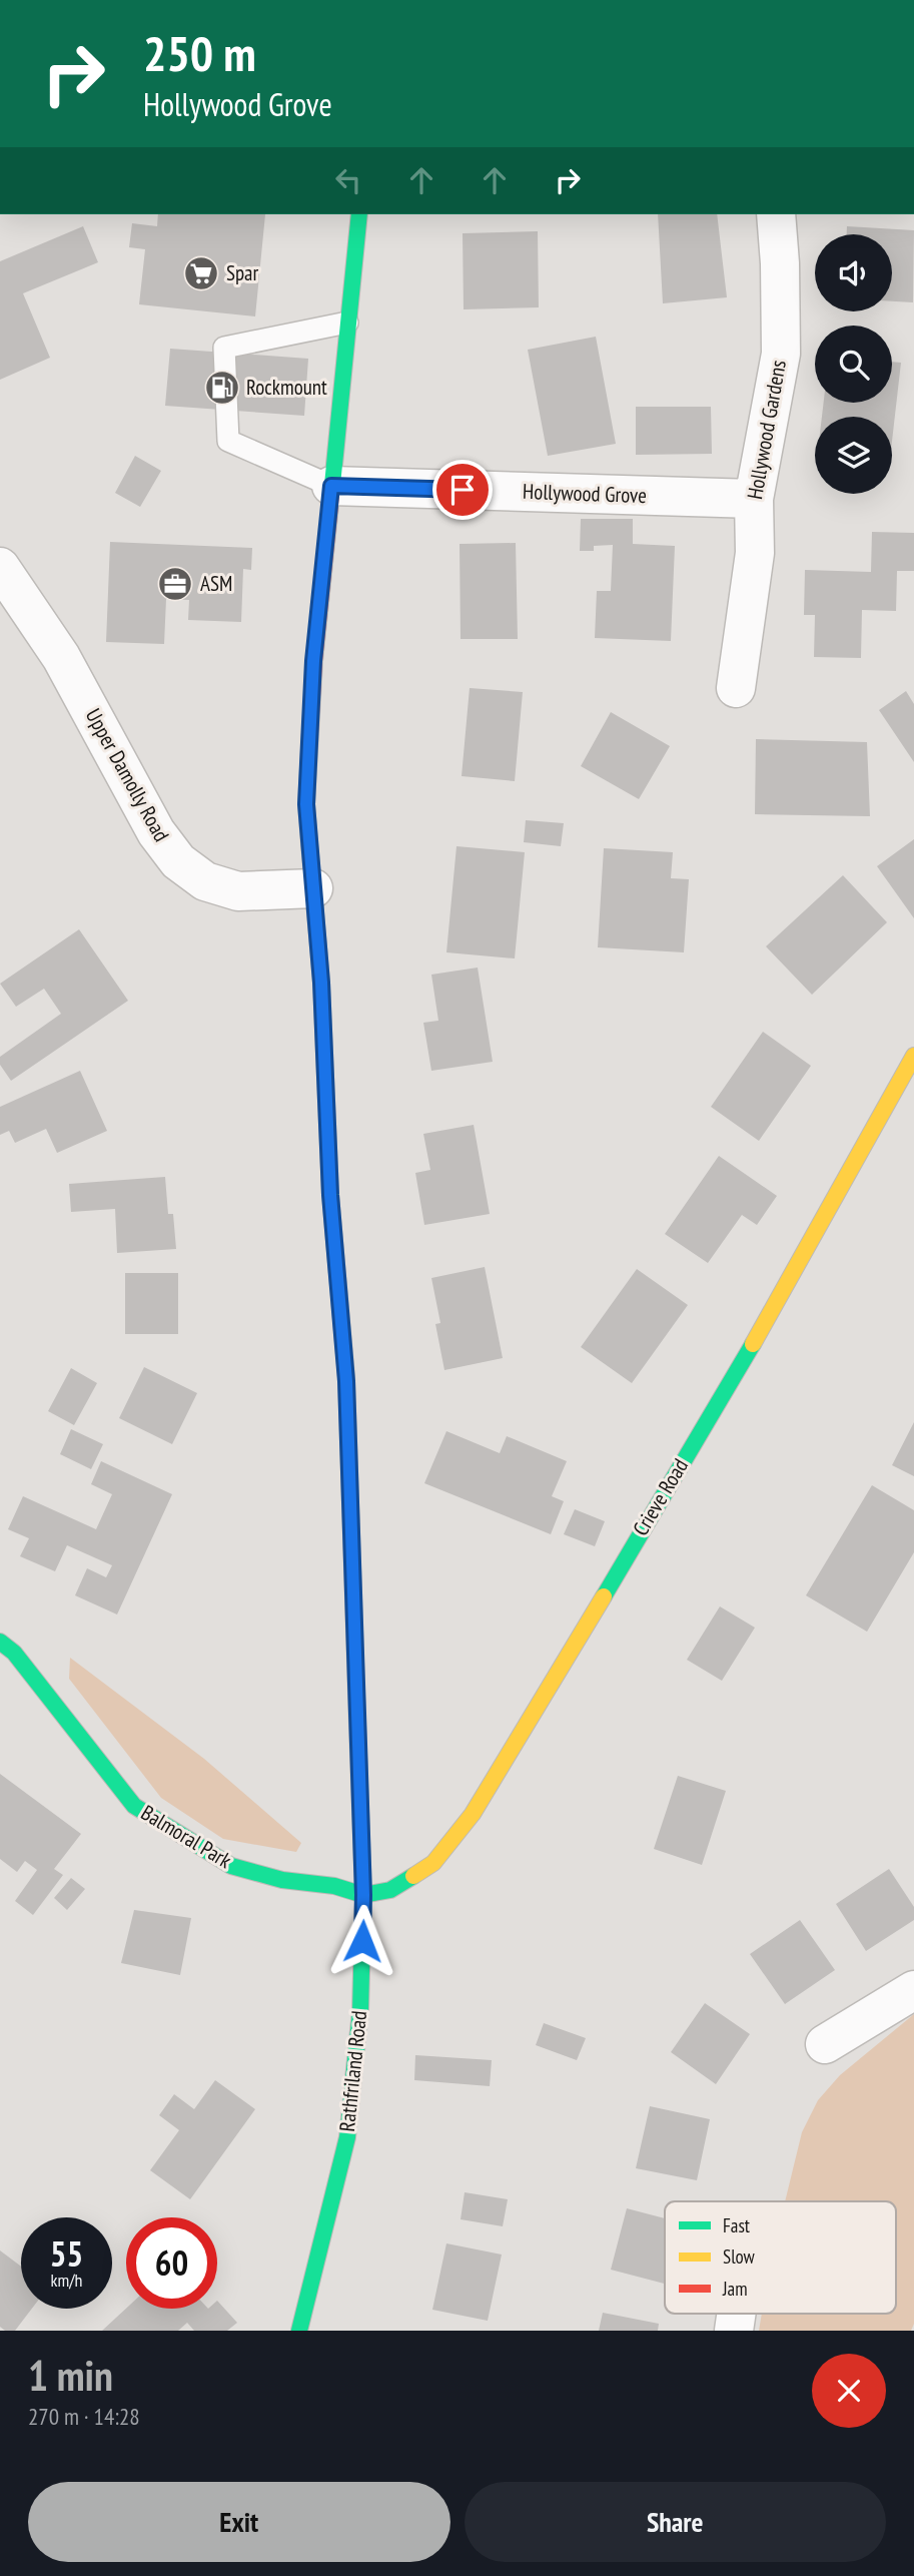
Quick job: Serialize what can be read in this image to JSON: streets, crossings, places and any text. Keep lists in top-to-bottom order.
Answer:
{
  "streets": {
    "main road": ["Crieve Road", "Balmoral Park", "Rathfriland Road"],
    "street": ["Hollywood Gardens", "Hollywood Grove", "Upper Damolly Road"]
  },
  "crossings": [
    ["Hollywood Gardens", "Hollywood Grove"],
    ["Hollywood Grove", "Rathfriland Road"],
    ["Upper Damolly Road", "Rathfriland Road"],
    ["Crieve Road", "Balmoral Park"],
    ["Crieve Road", "Rathfriland Road"],
    ["Balmoral Park", "Rathfriland Road"]
  ],
  "places": {
    "supermarket": ["Spar"],
    "fuel station": ["Rockmount"],
    "office": ["ASM"]
  },
  "legend": ["Fast", "Slow", "Jam"],
  "page": {
    "turn": ["250 m", "Hollywood Grove"],
    "speed": "55 km/h",
    "limit": "60",
    "heading": ["1 min", "270 m · 14:28"],
    "buttons": ["Exit", "Share"]
  }
}
